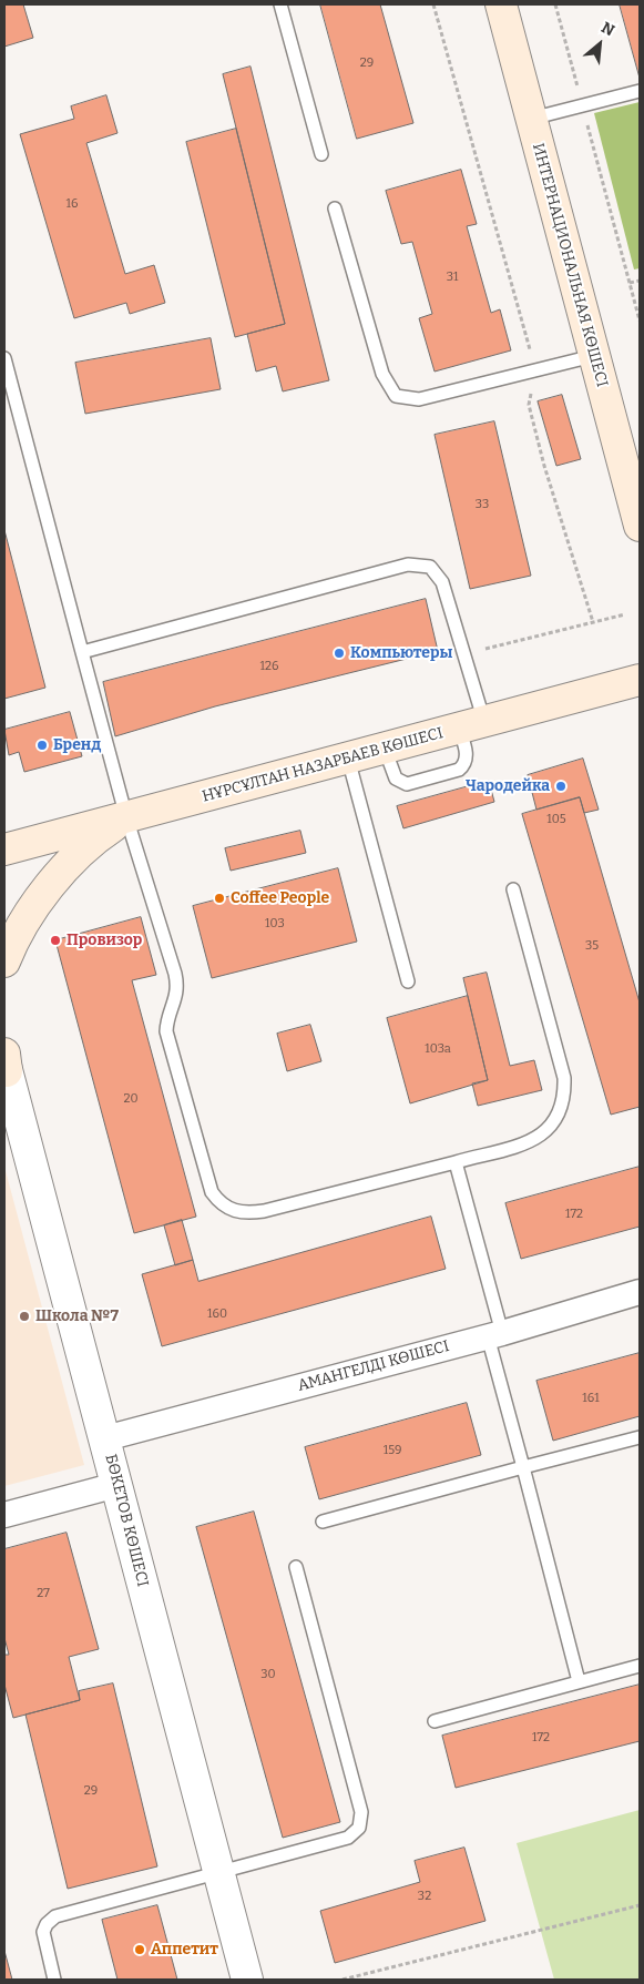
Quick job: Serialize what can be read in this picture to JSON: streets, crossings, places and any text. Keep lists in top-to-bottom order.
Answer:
{
  "streets": {
    "main road": ["ИНТЕРНАЦИОНАЛЬНАЯ КӨШЕСІ", "НҰРСҰЛТАН НАЗАРБАЕВ КӨШЕСІ"],
    "street": ["АМАНГЕЛДІ КӨШЕСІ", "БӨКЕТОВ КӨШЕСІ"]
  },
  "crossings": [
    ["АМАНГЕЛДІ КӨШЕСІ", "БӨКЕТОВ КӨШЕСІ"]
  ],
  "places": [
    "Компьютеры",
    "Бренд",
    "Чародейка",
    "Coffee People",
    "Провизор",
    "Школа №7",
    "Аппетит"
  ],
  "house_numbers": [
    "29",
    "16",
    "31",
    "33",
    "126",
    "105",
    "103",
    "35",
    "103а",
    "20",
    "172",
    "160",
    "161",
    "159",
    "27",
    "30",
    "172",
    "29",
    "32"
  ],
  "north": "top right"
}
